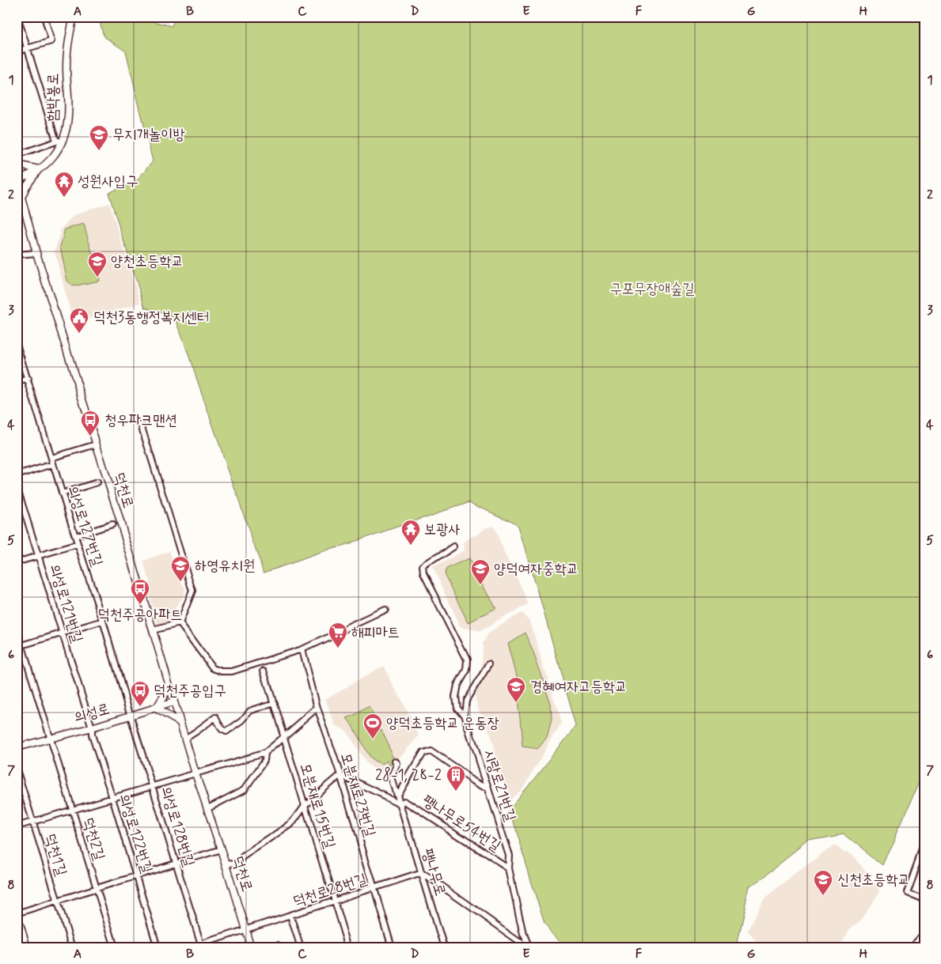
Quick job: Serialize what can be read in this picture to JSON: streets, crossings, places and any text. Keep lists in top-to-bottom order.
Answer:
{
  "streets": {
    "main road": ["함박봉로", "덕천로", "의성로"],
    "street": [
      "의성로127번길",
      "의성로121번길",
      "시랑로21번길",
      "모분재로23번길",
      "모분재로15번길",
      "팽나무로54번길",
      "의성로128번길",
      "의성로122번길",
      "덕천2길",
      "덕천1길",
      "팽나무로",
      "덕천로28번길"
    ]
  },
  "crossings": [
    ["함박봉로", "덕천로"],
    ["덕천로", "의성로"],
    ["덕천로", "덕천로28번길"],
    ["의성로127번길", "의성로"],
    ["의성로127번길", "의성로128번길"],
    ["의성로121번길", "의성로"],
    ["의성로121번길", "의성로122번길"],
    ["의성로", "의성로128번길"],
    ["의성로", "의성로122번길"],
    ["의성로", "덕천2길"],
    ["시랑로21번길", "팽나무로54번길"],
    ["시랑로21번길", "팽나무로"],
    ["모분재로23번길", "덕천로28번길"],
    ["모분재로15번길", "덕천로28번길"],
    ["팽나무로54번길", "팽나무로"],
    ["의성로128번길", "덕천로28번길"],
    ["팽나무로", "덕천로28번길"]
  ],
  "parks": ["구포무장애숲길"],
  "places": {
    "school or university": [
      "무지개놀이방",
      "양천초등학교",
      "하영유치원",
      "양덕여자중학교",
      "경혜여자고등학교",
      "신천초등학교"
    ],
    "temple": ["성원사입구", "보광사"],
    "public building": ["덕천3동행정복지센터"],
    "bus stop": ["청우파크맨션", "덕천주공아파트", "덕천주공입구"],
    "supermarket": ["해피마트"],
    "sports": ["양덕초등학교 운동장"],
    "building": ["28-1, 28-2"]
  },
  "grid": {
    "columns": [
      "A",
      "B",
      "C",
      "D",
      "E",
      "F",
      "G",
      "H"
    ],
    "rows": [
      "1",
      "2",
      "3",
      "4",
      "5",
      "6",
      "7",
      "8"
    ]
  }
}
